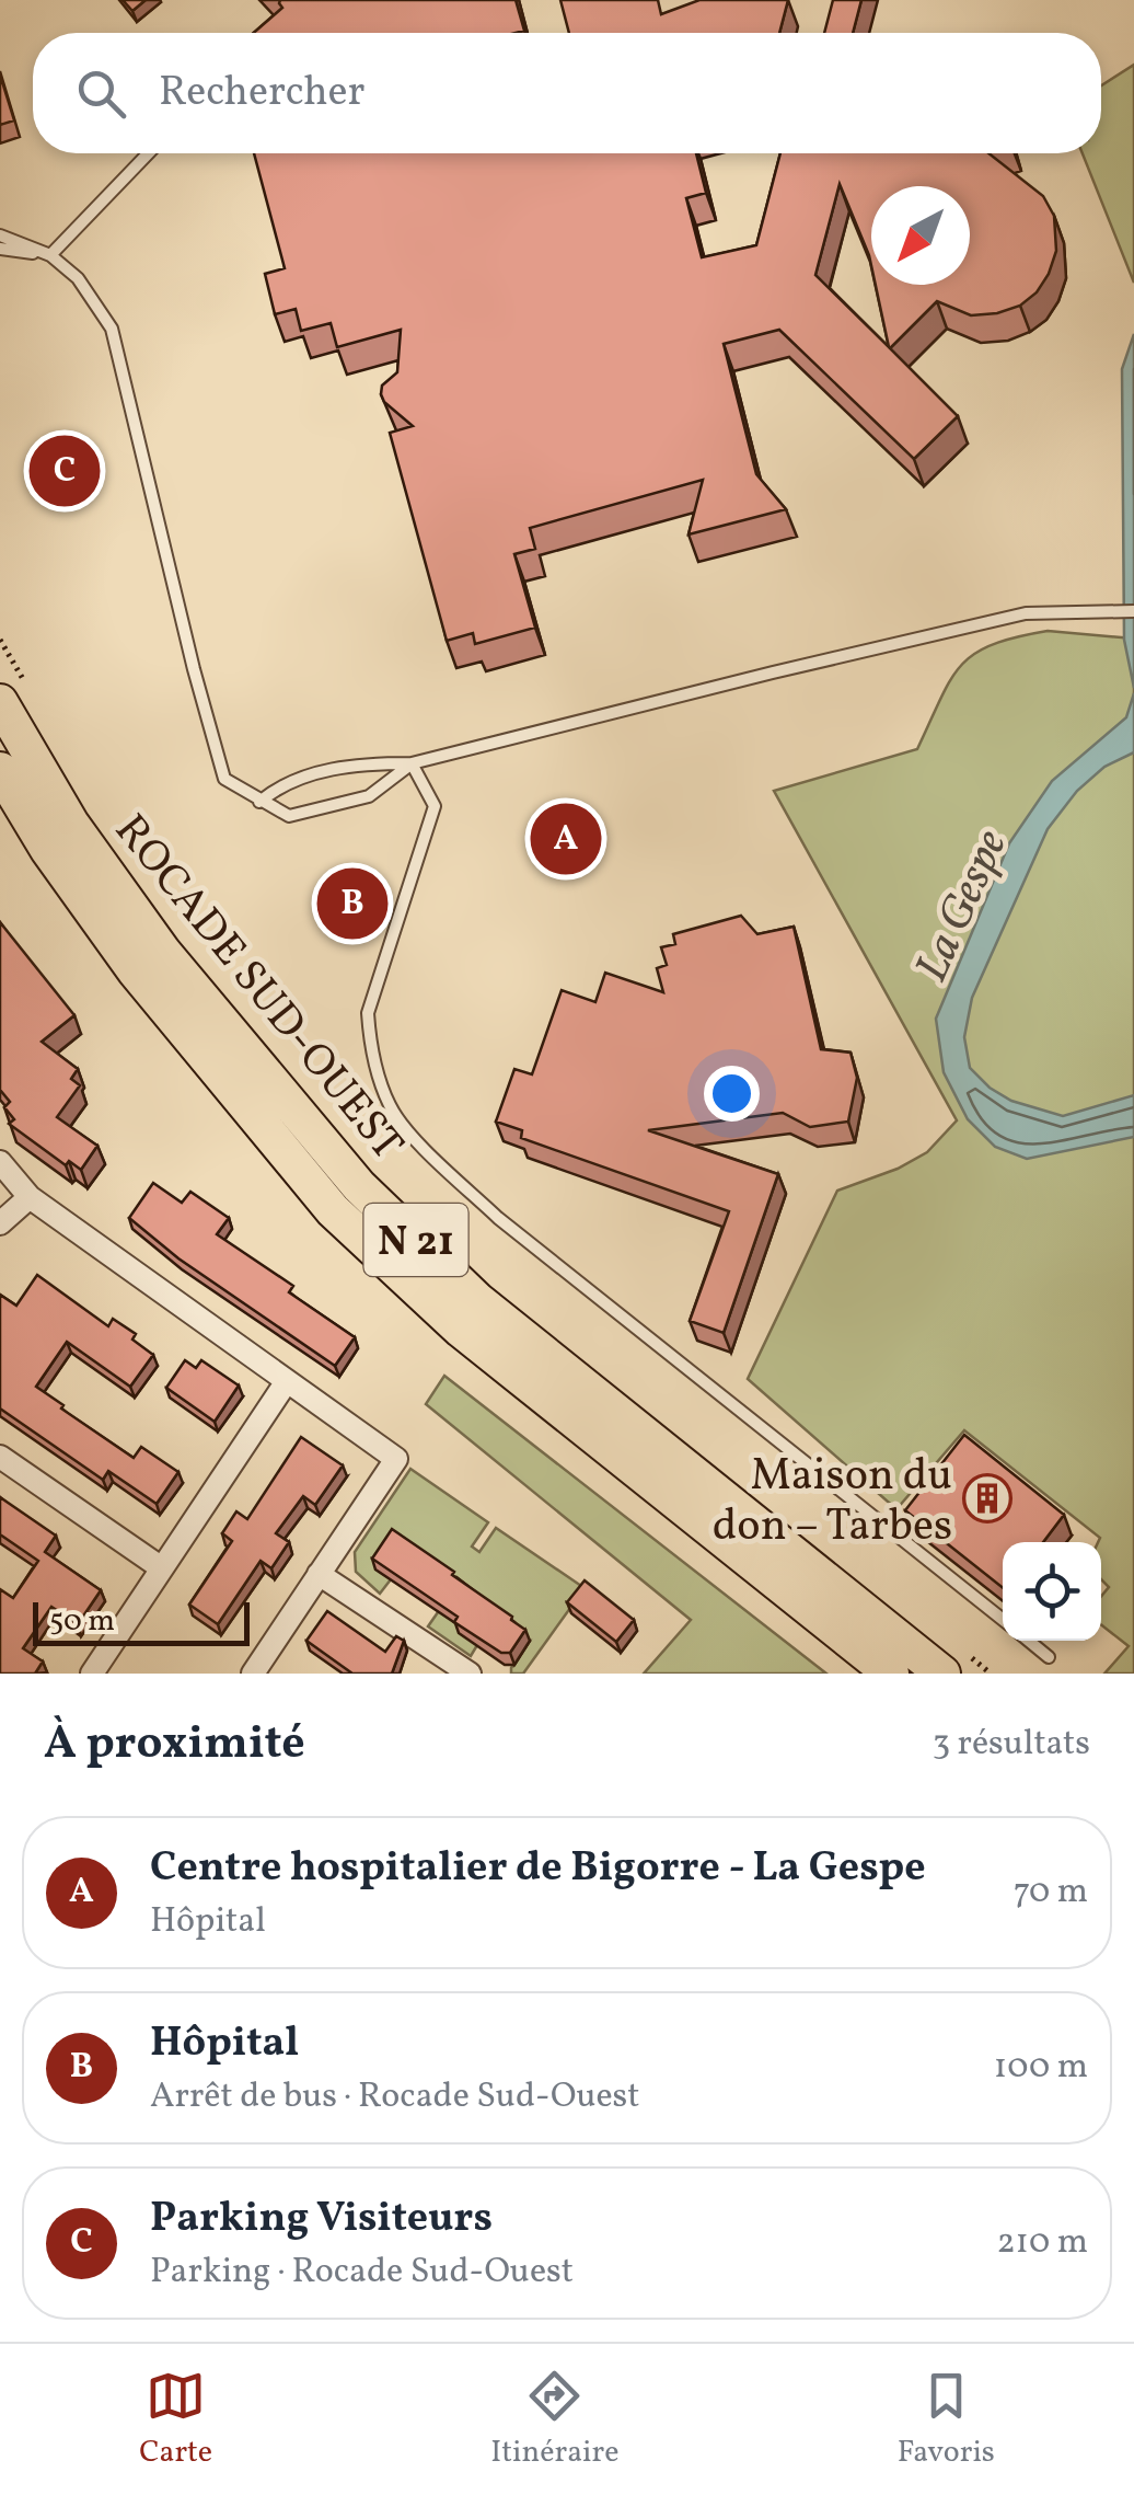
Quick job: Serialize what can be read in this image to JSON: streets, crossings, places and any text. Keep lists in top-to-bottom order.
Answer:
{
  "streets": {
    "main road": ["ROCADE SUD-OUEST", "N 21"]
  },
  "water": ["La Gespe"],
  "places": {
    "building": ["Maison du don – Tarbes"]
  },
  "scale_bar": "50 m",
  "north": "bottom left",
  "page": {
    "search": "Rechercher",
    "pins": ["C", "A", "B"],
    "scale": "50 m",
    "heading": ["À proximité", "3 résultats"],
    "list": [
      {
        "mark": "A",
        "name": "Centre hospitalier de Bigorre - La Gespe",
        "note": "Hôpital",
        "value": "70 m"
      },
      {
        "mark": "B",
        "name": "Hôpital",
        "note": "Arrêt de bus · Rocade Sud-Ouest",
        "value": "100 m"
      },
      {
        "mark": "C",
        "name": "Parking Visiteurs",
        "note": "Parking · Rocade Sud-Ouest",
        "value": "210 m"
      }
    ],
    "nav": ["Carte", "Itinéraire", "Favoris"]
  }
}
